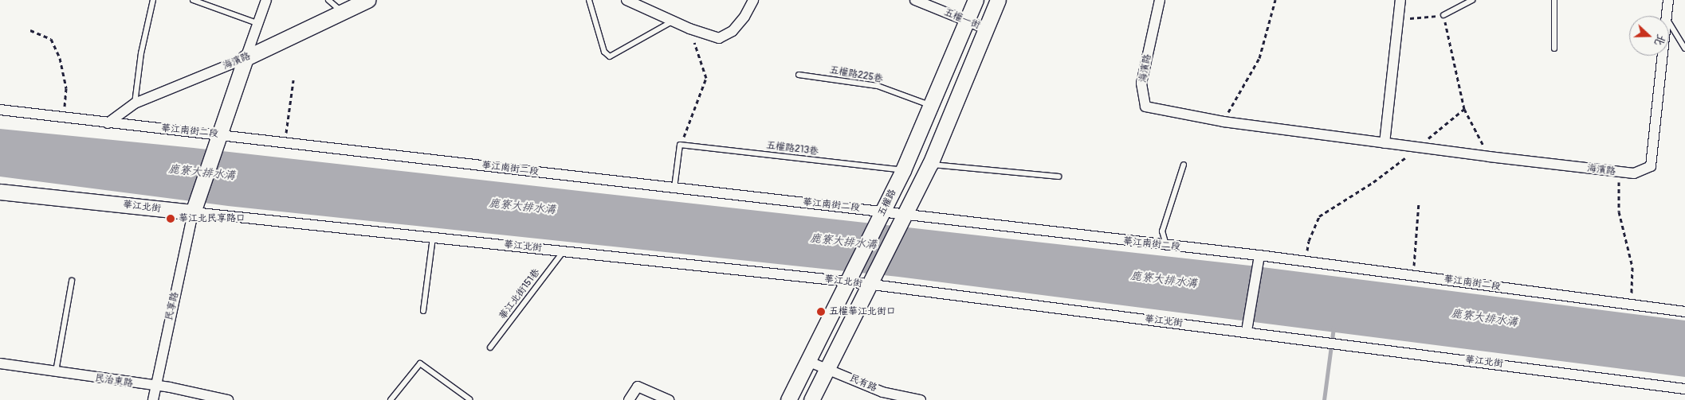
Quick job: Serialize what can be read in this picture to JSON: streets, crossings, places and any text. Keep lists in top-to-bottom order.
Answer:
{
  "streets": {
    "street": [
      "五權一街",
      "海濱路",
      "華江南街二段",
      "五權路",
      "華江北街",
      "民享路",
      "民治東路",
      "民有路"
    ],
    "lane": ["五權路225巷", "五權路213巷", "華江北街151巷"]
  },
  "crossings": [
    ["五權一街", "五權路"],
    ["海濱路", "華江南街二段"],
    ["五權路225巷", "五權路"],
    ["華江南街二段", "五權路"],
    ["五權路213巷", "五權路"],
    ["五權路", "華江北街"],
    ["五權路", "民有路"],
    ["華江北街", "華江北街151巷"],
    ["華江北街", "民享路"],
    ["民享路", "民治東路"]
  ],
  "water": ["鹿寮大排水溝"],
  "places": ["華江北民享路口", "五權華江北街口"],
  "north": "right"
}
